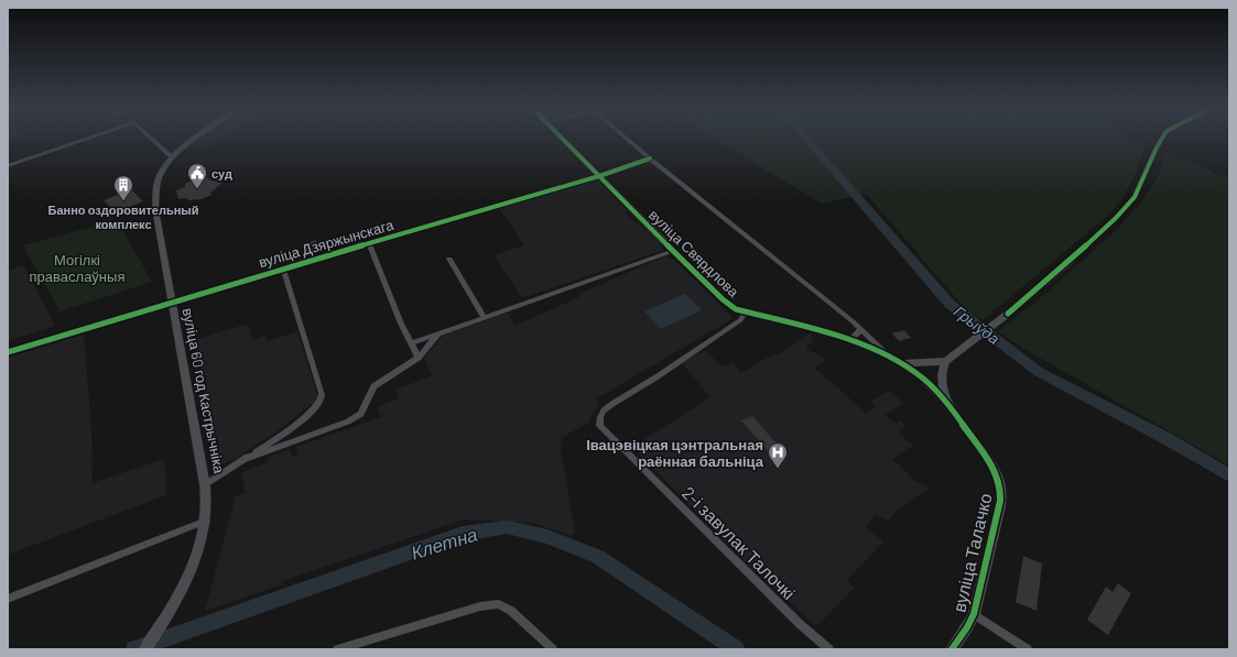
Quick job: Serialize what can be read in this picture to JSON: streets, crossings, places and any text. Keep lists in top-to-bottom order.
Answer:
{
  "streets": {
    "street": [
      "вуліца Дзяржынскага",
      "вуліца Свярдлова",
      "вуліца 60 год Кастрычніка",
      "2-і завулак Талочкі",
      "вуліца Талачко"
    ]
  },
  "crossings": [
    ["вуліца Дзяржынскага", "вуліца Свярдлова"],
    ["вуліца Дзяржынскага", "вуліца 60 год Кастрычніка"],
    ["вуліца Свярдлова", "2-і завулак Талочкі"],
    ["вуліца Свярдлова", "вуліца Талачко"]
  ],
  "water": ["Грыўда", "Клетна"],
  "parks": ["Могілкі праваслаўныя"],
  "places": {
    "public building": ["суд"],
    "building": ["Банно оздоровительный комплекс"],
    "hospital": ["Івацэвіцкая цэнтральная раённая бальніца"]
  }
}
